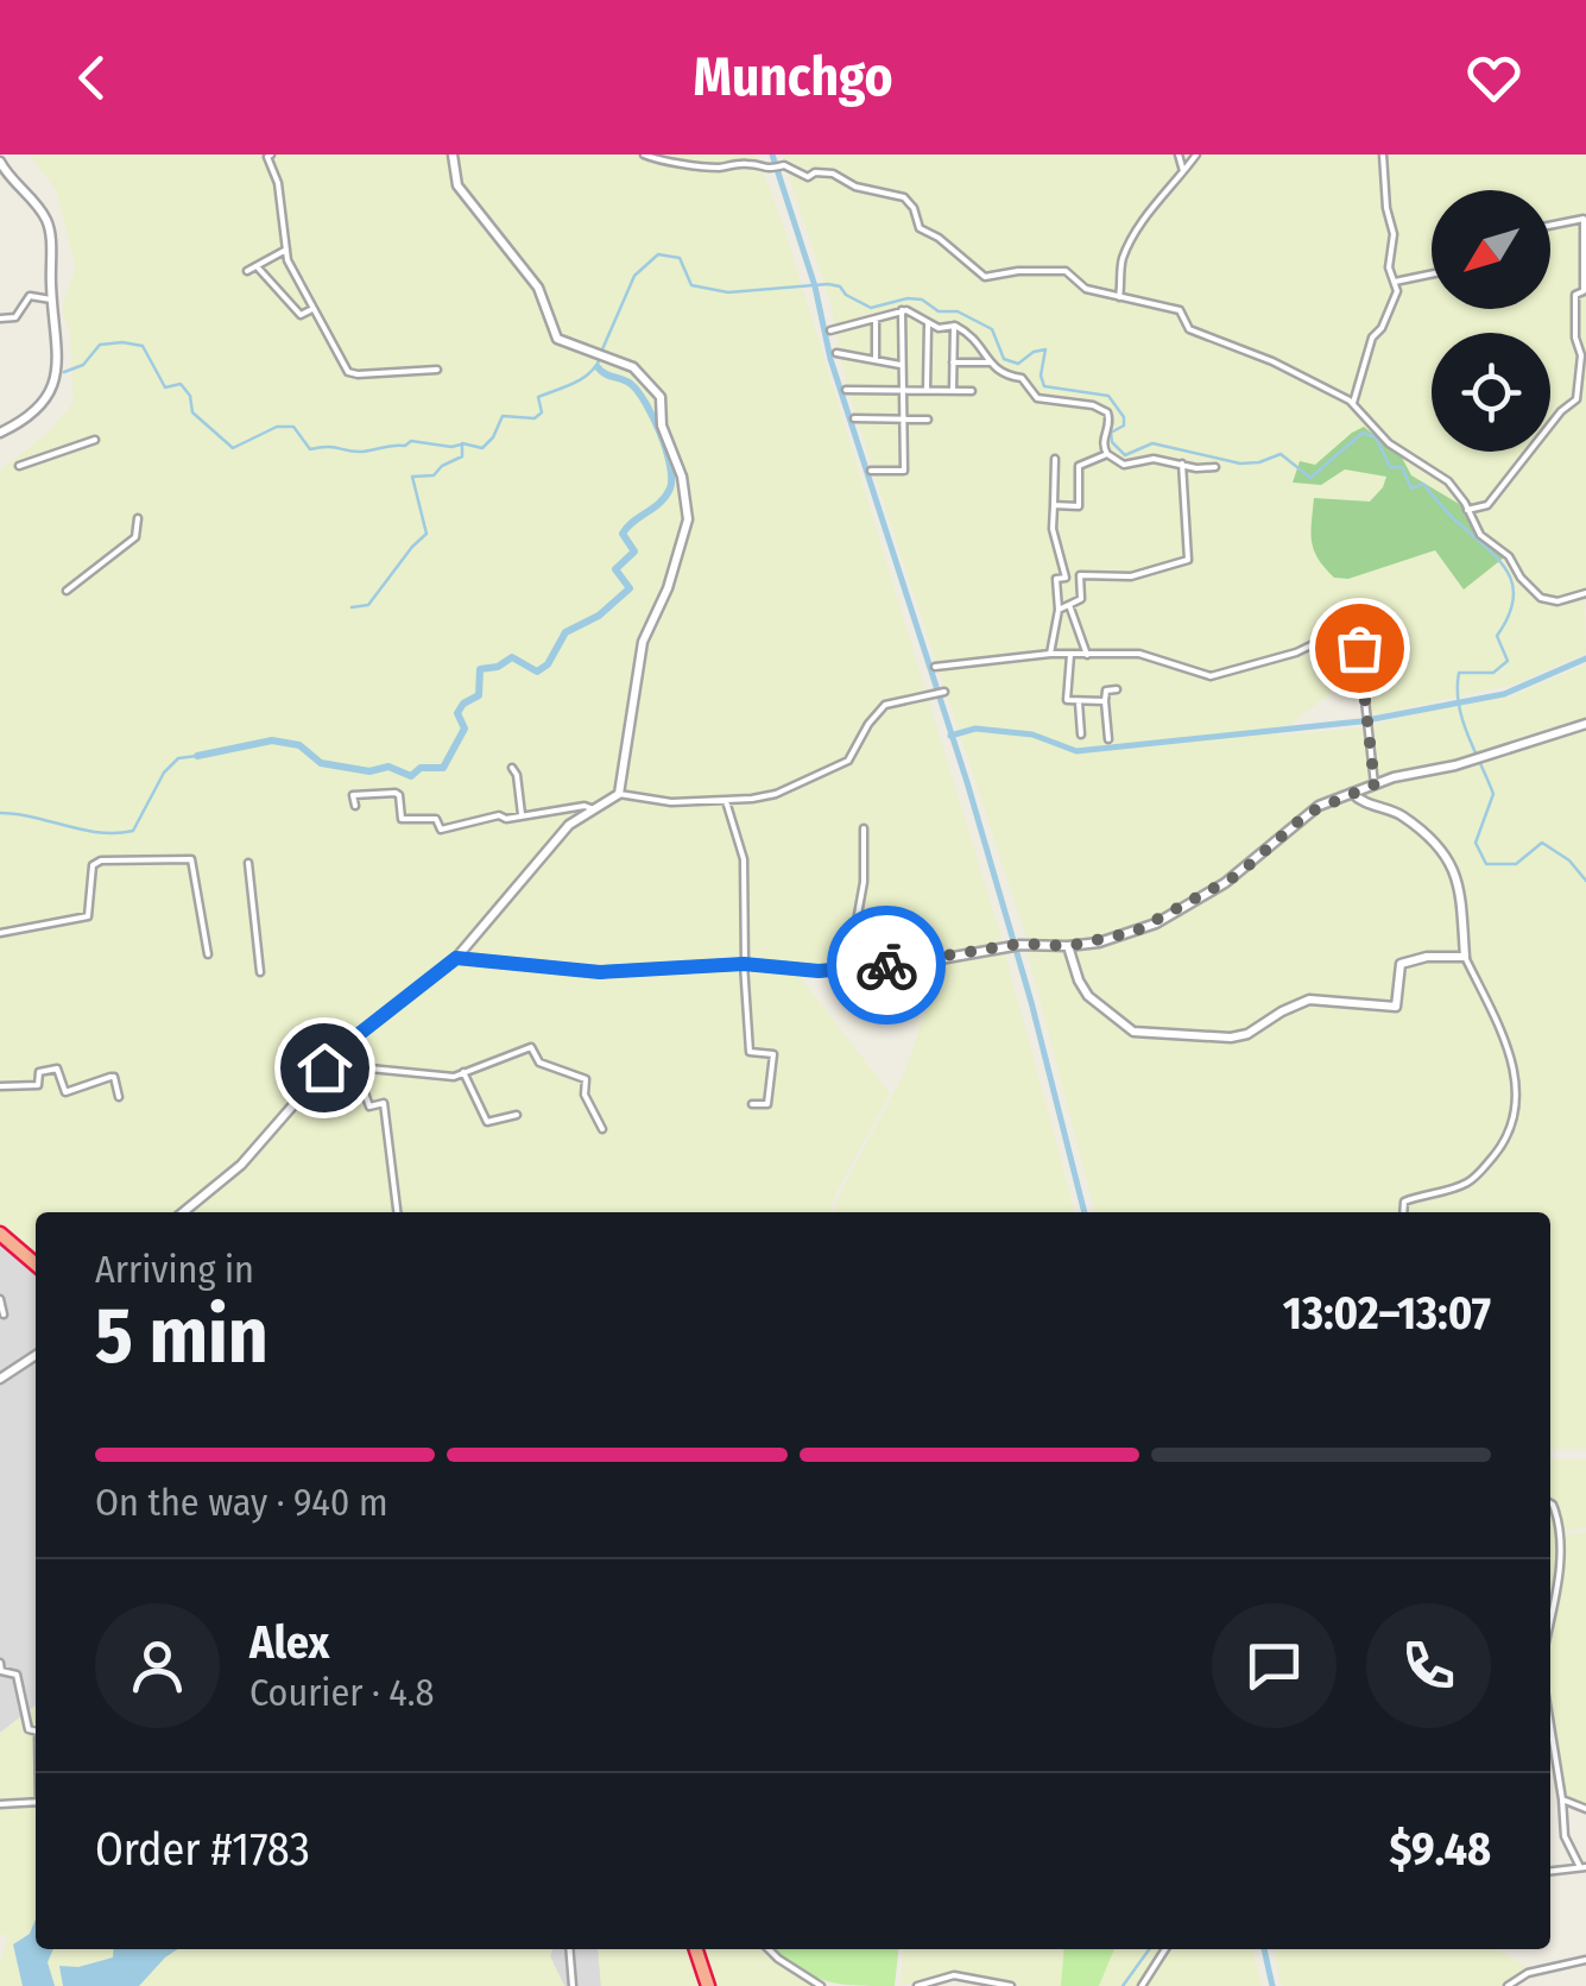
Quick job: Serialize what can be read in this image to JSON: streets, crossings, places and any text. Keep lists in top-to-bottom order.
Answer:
{
  "north": "bottom left",
  "page": {
    "header": "Munchgo",
    "heading": ["5 min", "Arriving in", "13:02–13:07"],
    "panel": [
      "Alex",
      "Courier · 4.8",
      "Order #1783",
      "$9.48"
    ],
    "bar": "On the way · 940 m"
  }
}
